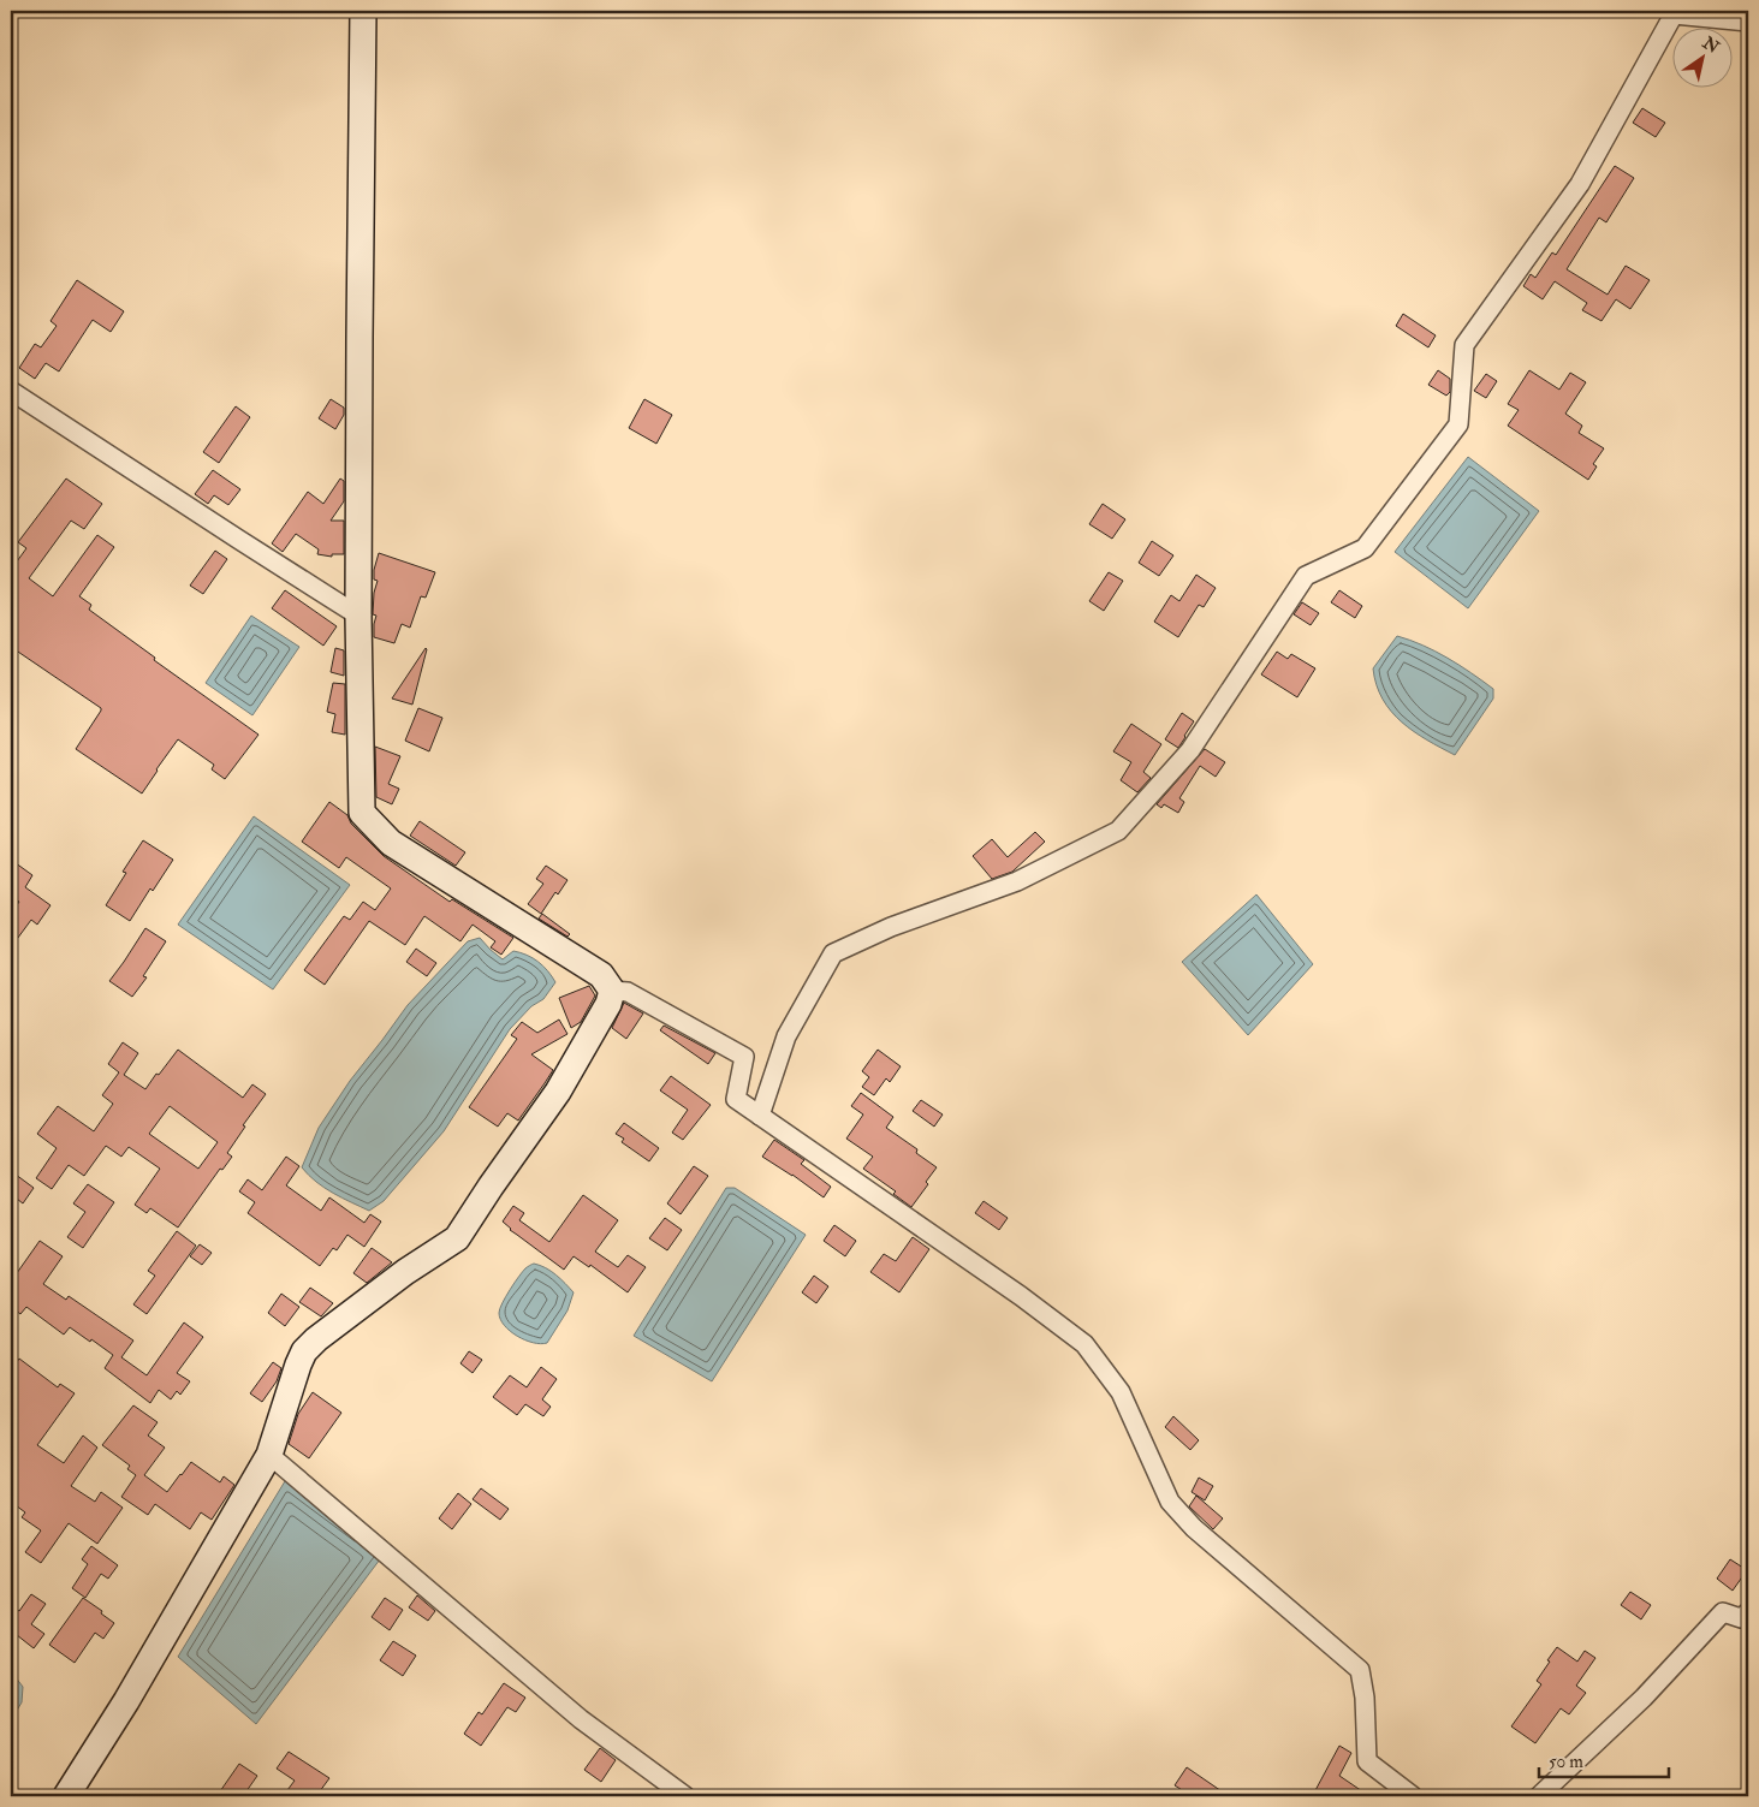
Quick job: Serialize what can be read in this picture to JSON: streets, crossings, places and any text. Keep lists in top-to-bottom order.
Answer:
{
  "scale_bar": "50 m",
  "north": "top right"
}
